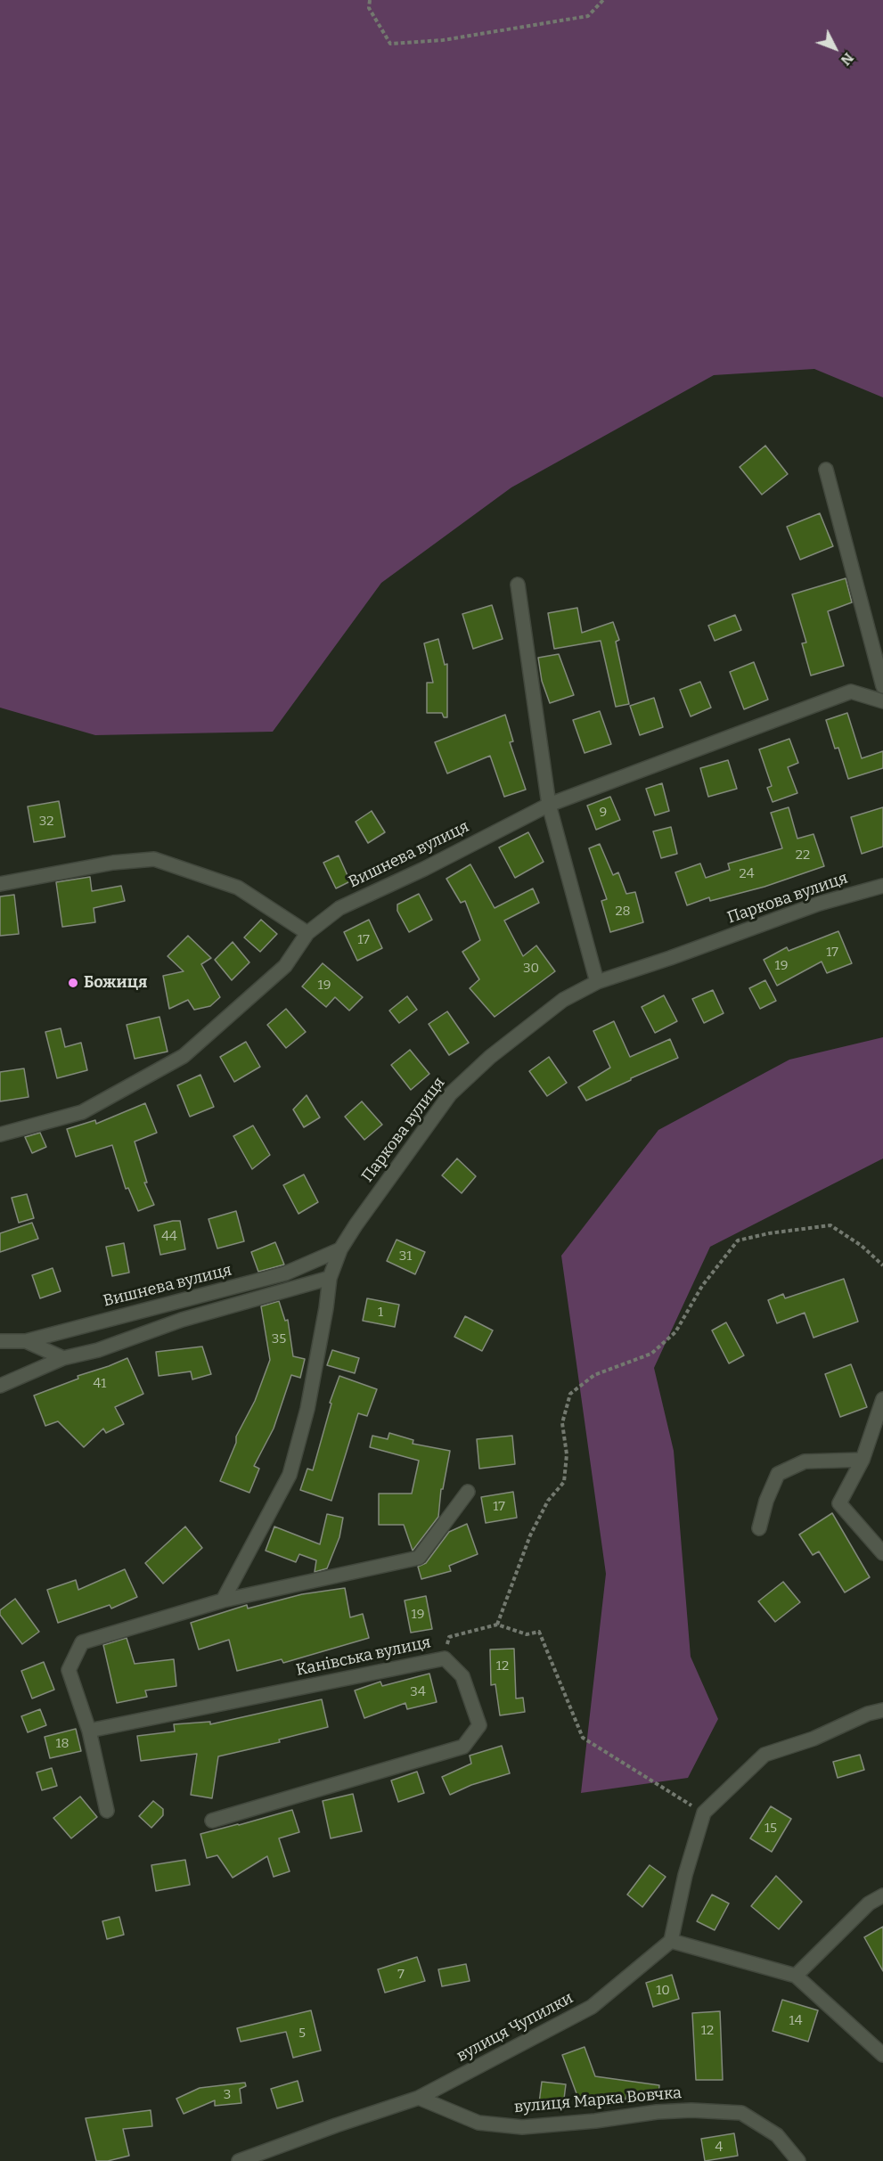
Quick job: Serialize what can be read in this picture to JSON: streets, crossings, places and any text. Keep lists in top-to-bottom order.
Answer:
{
  "streets": {
    "street": [
      "Вишнева вулиця",
      "Паркова вулиця",
      "Канівська вулиця",
      "вулиця Чупилки",
      "вулиця Марка Вовчка"
    ]
  },
  "crossings": [
    ["Вишнева вулиця", "Паркова вулиця"],
    ["вулиця Чупилки", "вулиця Марка Вовчка"]
  ],
  "places": ["Божиця"],
  "house_numbers": [
    "9",
    "32",
    "22",
    "24",
    "28",
    "17",
    "17",
    "19",
    "30",
    "19",
    "44",
    "31",
    "1",
    "35",
    "41",
    "17",
    "19",
    "12",
    "34",
    "18",
    "15",
    "7",
    "10",
    "14",
    "12",
    "5",
    "3",
    "4"
  ],
  "north": "bottom right"
}
